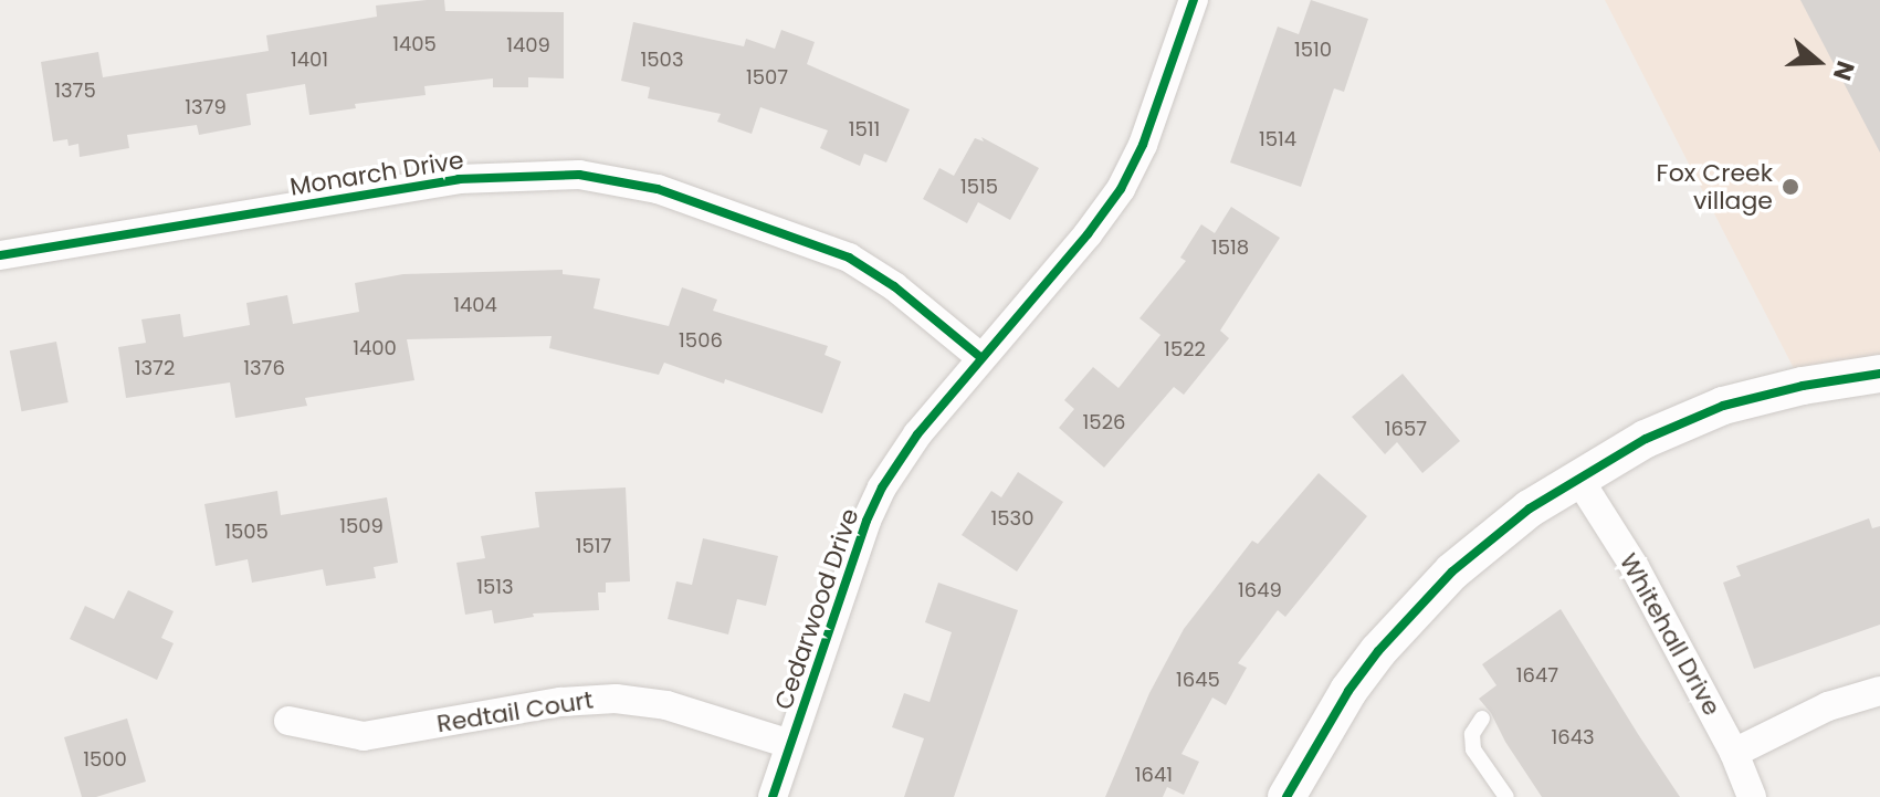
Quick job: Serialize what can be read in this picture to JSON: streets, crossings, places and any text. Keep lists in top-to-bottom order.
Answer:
{
  "streets": {
    "street": [
      "Monarch Drive",
      "Cedarwood Drive",
      "Whitehall Drive",
      "Redtail Court"
    ]
  },
  "crossings": [
    ["Monarch Drive", "Cedarwood Drive"],
    ["Cedarwood Drive", "Redtail Court"]
  ],
  "places": ["Fox Creek village"],
  "house_numbers": [
    "1405",
    "1409",
    "1510",
    "1401",
    "1503",
    "1507",
    "1375",
    "1379",
    "1511",
    "1514",
    "1515",
    "1518",
    "1404",
    "1506",
    "1400",
    "1522",
    "1372",
    "1376",
    "1526",
    "1657",
    "1530",
    "1509",
    "1505",
    "1517",
    "1513",
    "1649",
    "1647",
    "1645",
    "1643",
    "1500",
    "1641"
  ],
  "north": "right"
}
